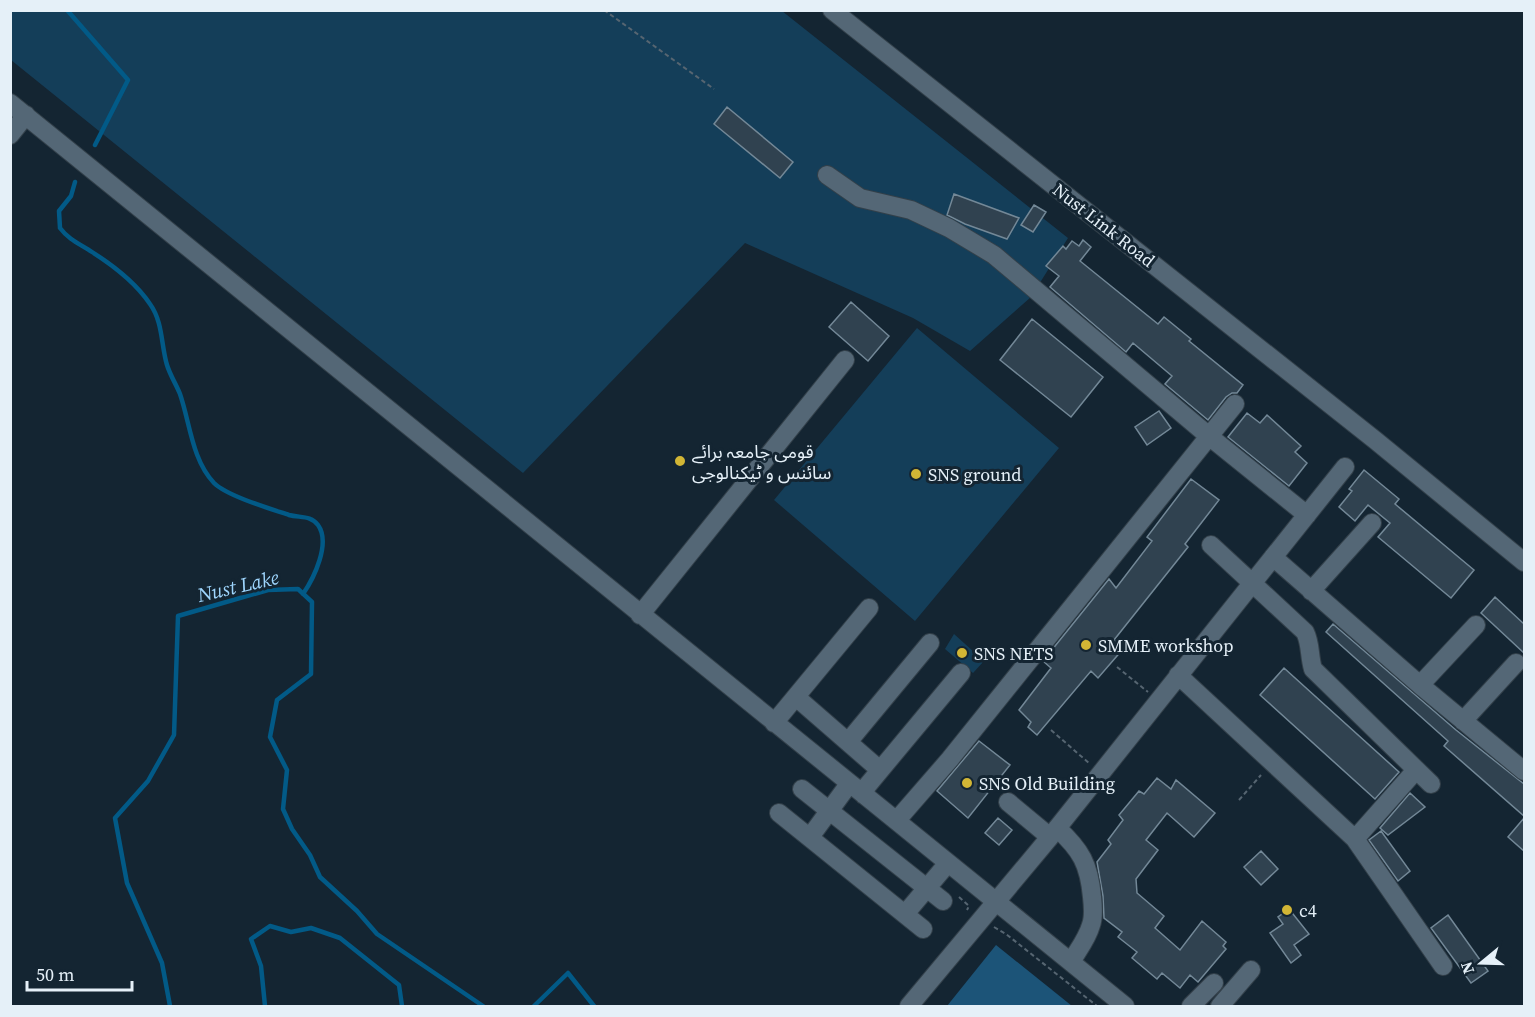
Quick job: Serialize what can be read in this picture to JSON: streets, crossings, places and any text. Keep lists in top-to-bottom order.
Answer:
{
  "streets": {
    "street": ["Nust Link Road"]
  },
  "water": ["Nust Lake"],
  "places": [
    "قومی جامعہ برائے سائنس و ٹیکنالوجی",
    "SNS ground",
    "SMME workshop",
    "SNS NETS",
    "SNS Old Building",
    "c4"
  ],
  "scale_bar": "50 m",
  "north": "left"
}
